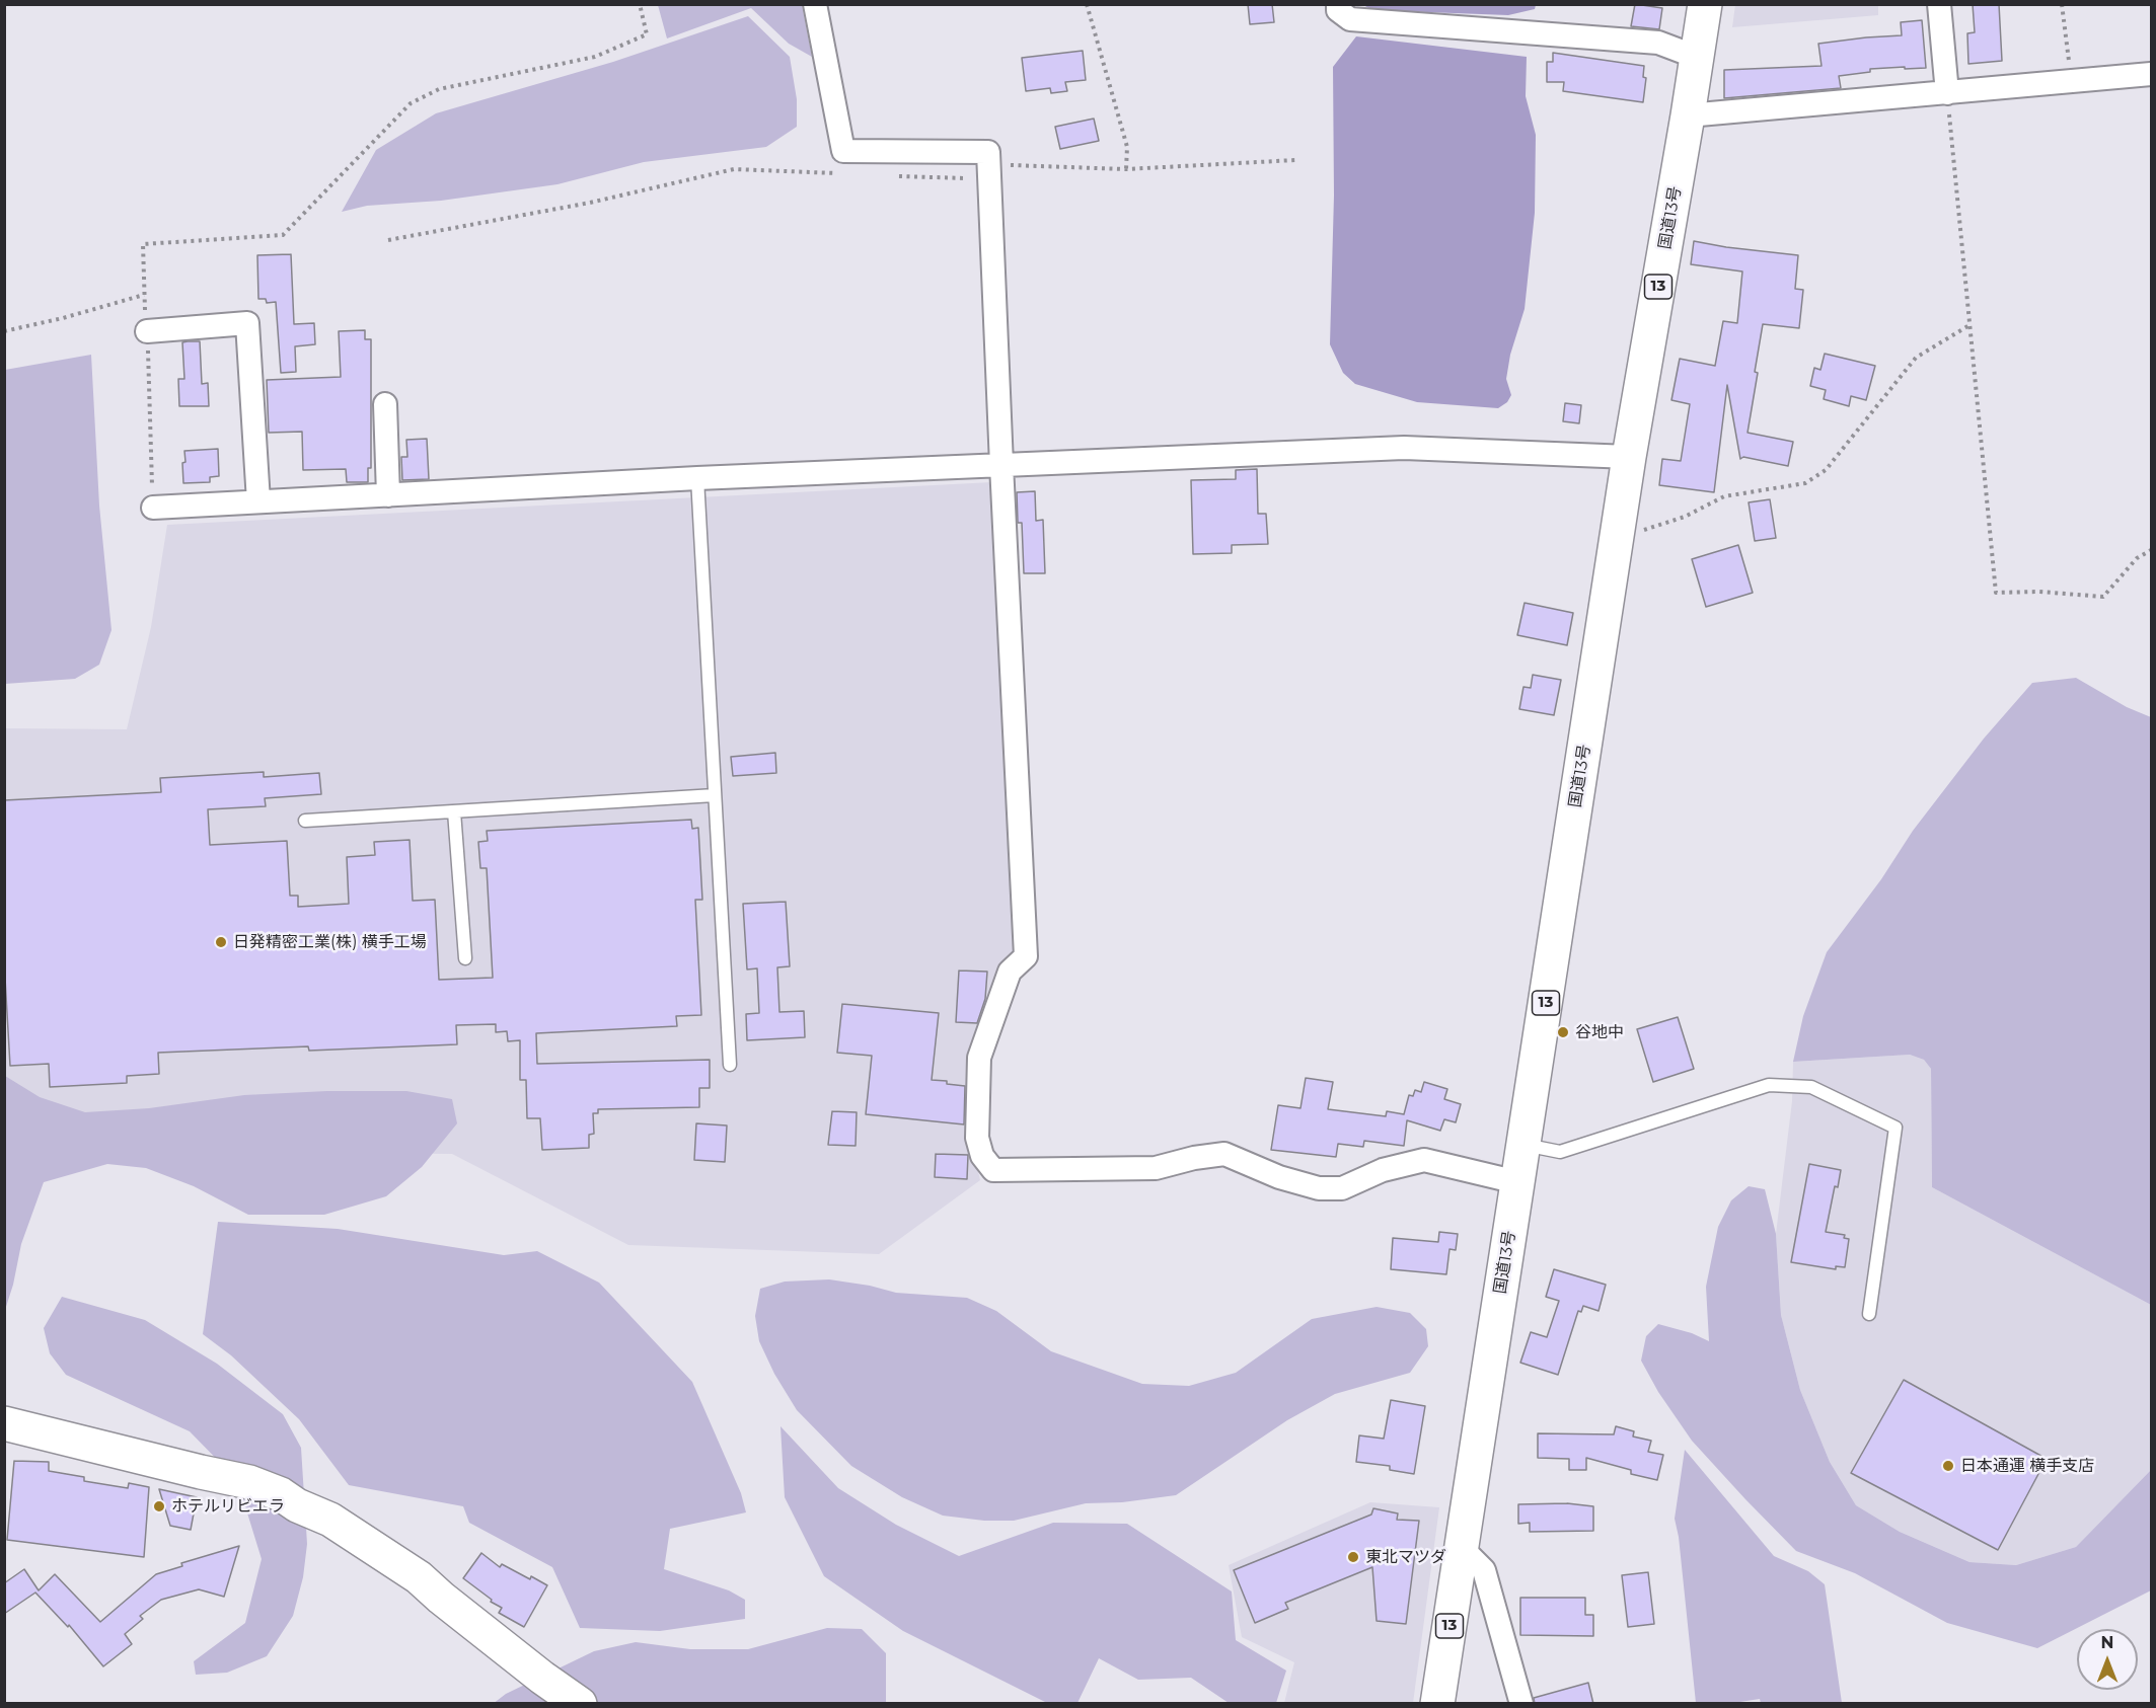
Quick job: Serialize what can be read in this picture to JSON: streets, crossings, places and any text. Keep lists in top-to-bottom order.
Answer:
{
  "streets": {
    "main road": ["国道13号", "13"]
  },
  "crossings": [
    ["国道13号", "13"]
  ],
  "places": [
    "日発精密工業(株) 横手工場",
    "谷地中",
    "日本通運 横手支店",
    "ホテルリビエラ",
    "東北マツダ"
  ],
  "north": "top"
}
